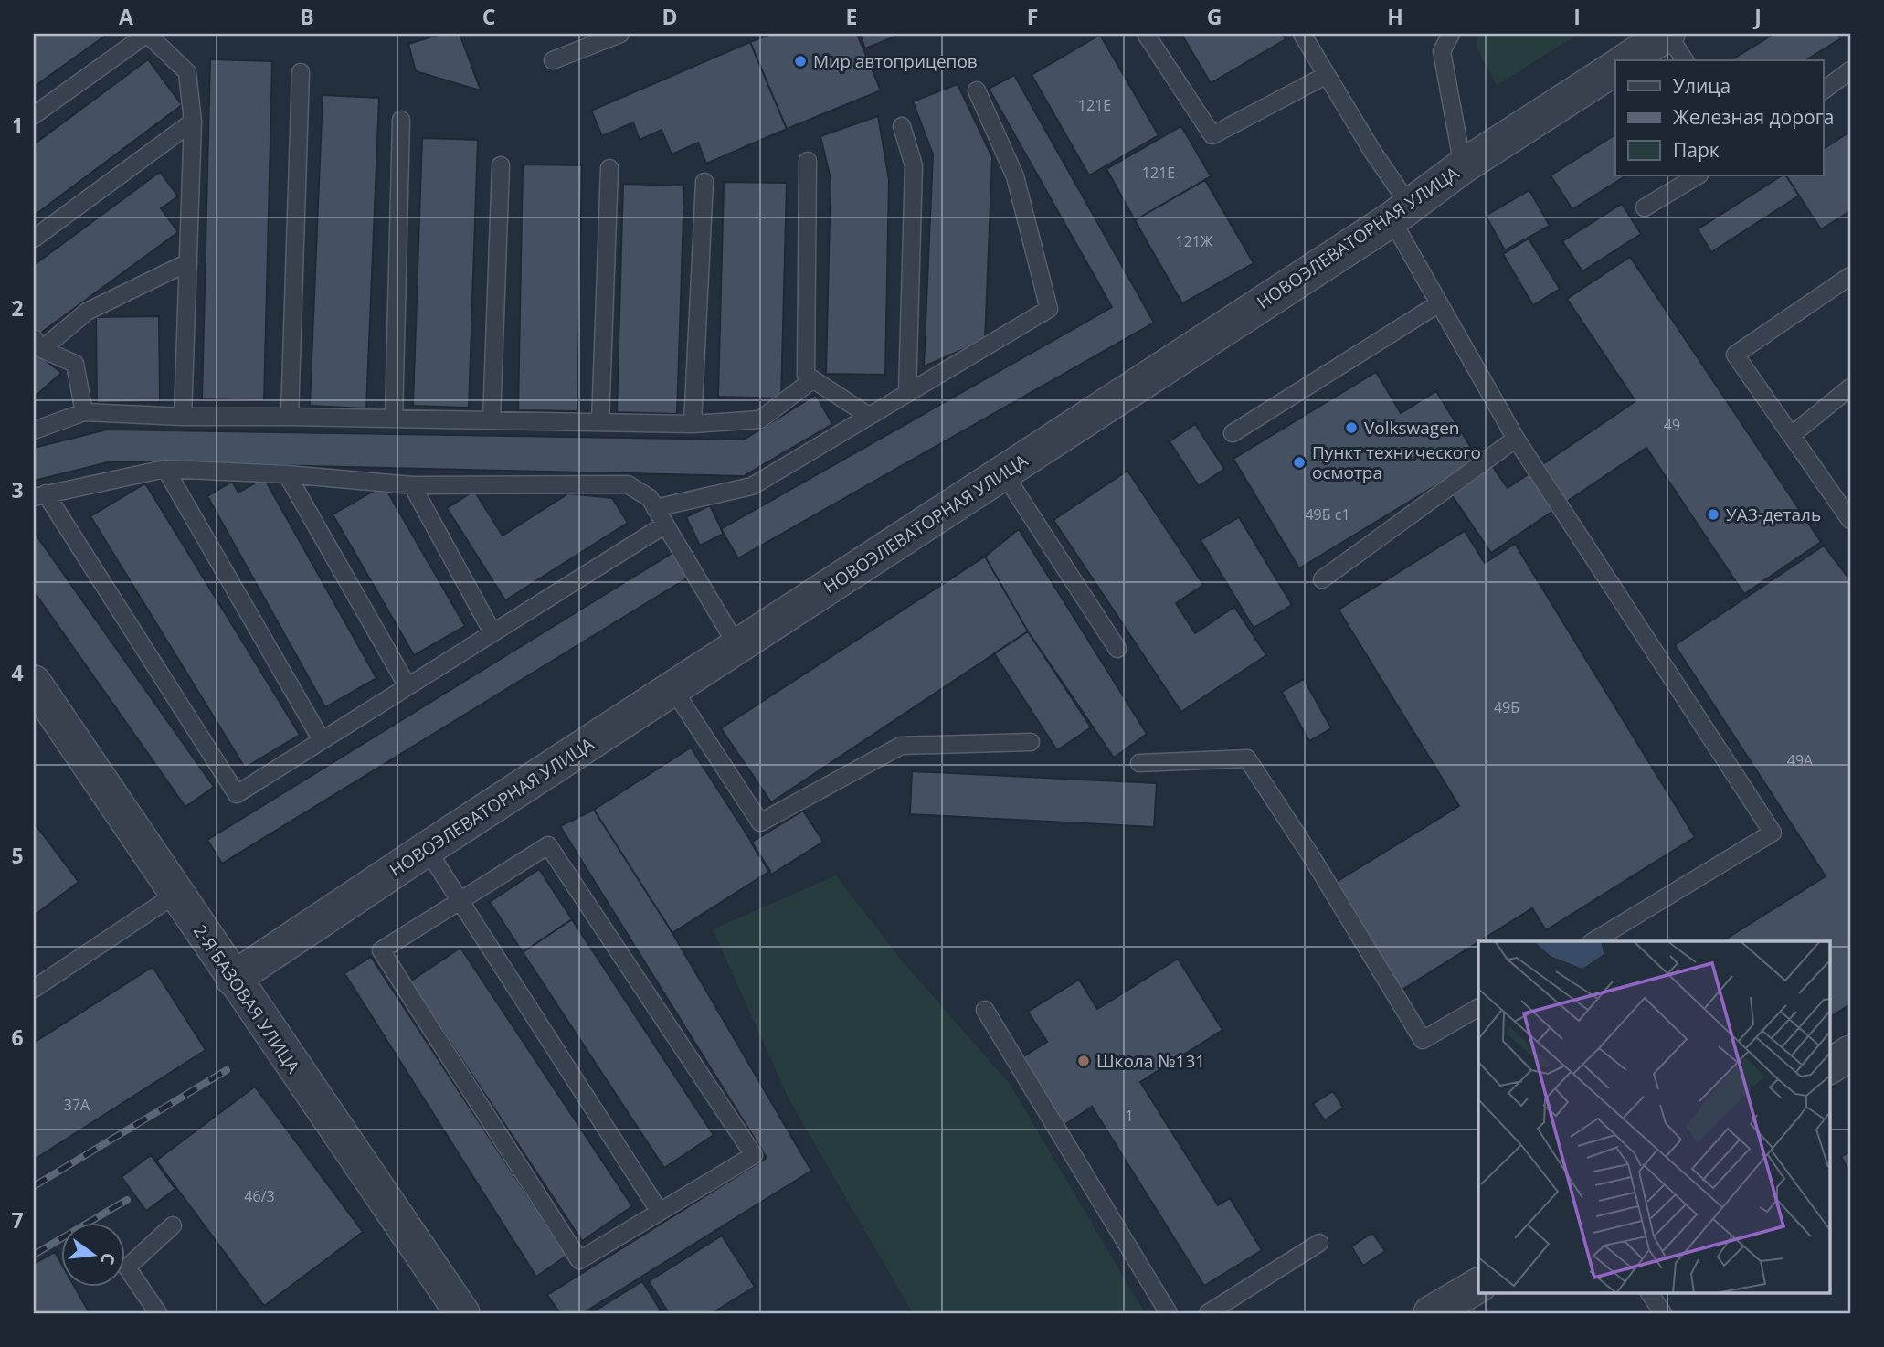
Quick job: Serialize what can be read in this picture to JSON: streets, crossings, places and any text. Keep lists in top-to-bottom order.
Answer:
{
  "streets": {
    "street": ["НОВОЭЛЕВАТОРНАЯ УЛИЦА", "2-Я БАЗОВАЯ УЛИЦА"]
  },
  "crossings": [
    ["НОВОЭЛЕВАТОРНАЯ УЛИЦА", "2-Я БАЗОВАЯ УЛИЦА"]
  ],
  "places": [
    "Мир автоприцепов",
    "Volkswagen",
    "Пункт технического осмотра",
    "УАЗ-деталь",
    "Школа №131"
  ],
  "house_numbers": [
    "121Е",
    "121Е",
    "121Ж",
    "49",
    "49Б с1",
    "49Б",
    "49А",
    "37А",
    "1",
    "46/3"
  ],
  "legend": ["Улица", "Железная дорога", "Парк"],
  "north": "right",
  "grid": {
    "columns": [
      "A",
      "B",
      "C",
      "D",
      "E",
      "F",
      "G",
      "H",
      "I",
      "J"
    ],
    "rows": [
      "1",
      "2",
      "3",
      "4",
      "5",
      "6",
      "7"
    ]
  }
}
